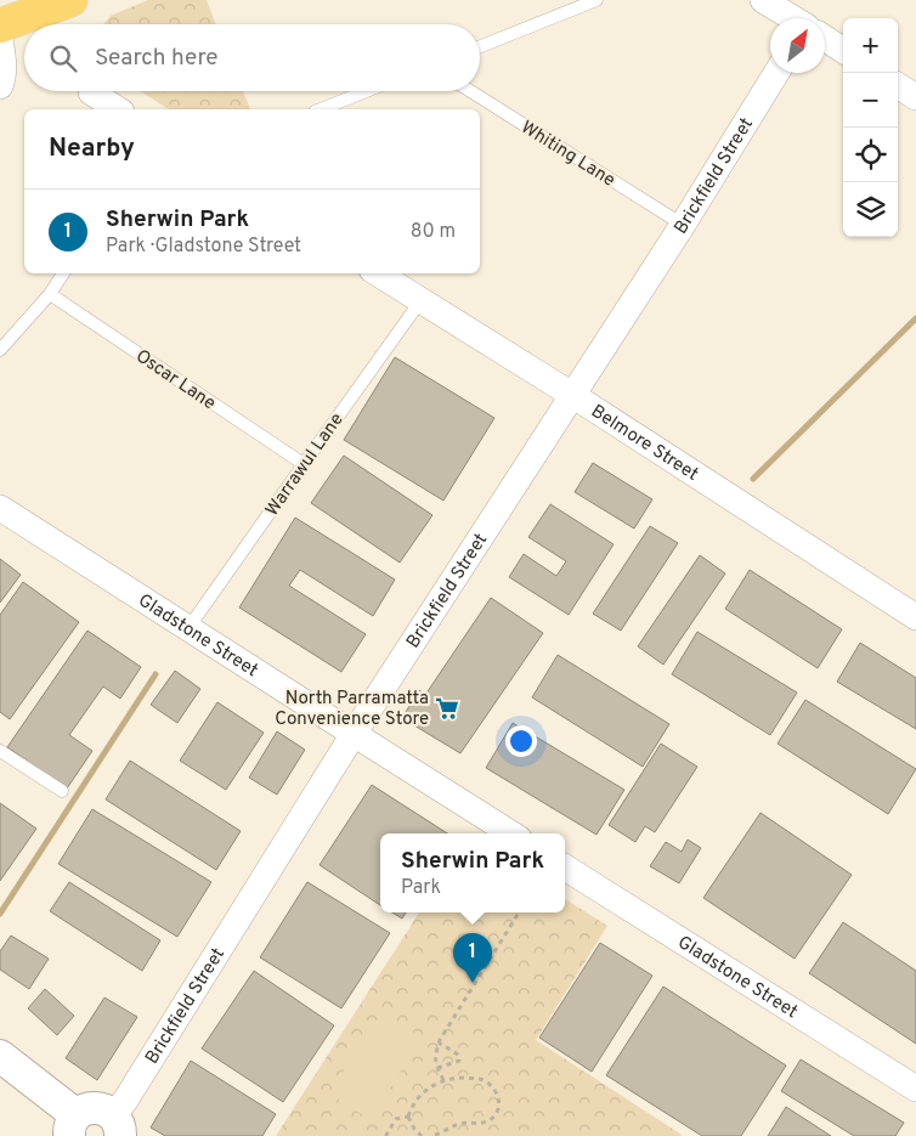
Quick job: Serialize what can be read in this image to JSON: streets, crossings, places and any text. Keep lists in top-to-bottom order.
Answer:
{
  "streets": {
    "street": ["Brickfield Street", "Belmore Street", "Gladstone Street"],
    "lane": ["Whiting Lane", "Oscar Lane", "Warrawul Lane"]
  },
  "crossings": [
    ["Whiting Lane", "Brickfield Street"],
    ["Brickfield Street", "Belmore Street"],
    ["Brickfield Street", "Gladstone Street"],
    ["Oscar Lane", "Warrawul Lane"],
    ["Belmore Street", "Warrawul Lane"],
    ["Warrawul Lane", "Gladstone Street"]
  ],
  "places": {
    "supermarket": ["North Parramatta Convenience Store"]
  },
  "north": "top right",
  "page": {
    "map_buttons": ["+", "−"],
    "search": "Search here",
    "heading": "Nearby",
    "list": [
      {
        "mark": "1",
        "name": "Sherwin Park",
        "note": "Park · Gladstone Street",
        "value": "80 m"
      }
    ],
    "popup": ["Sherwin Park", "Park"],
    "pins": "1"
  }
}
